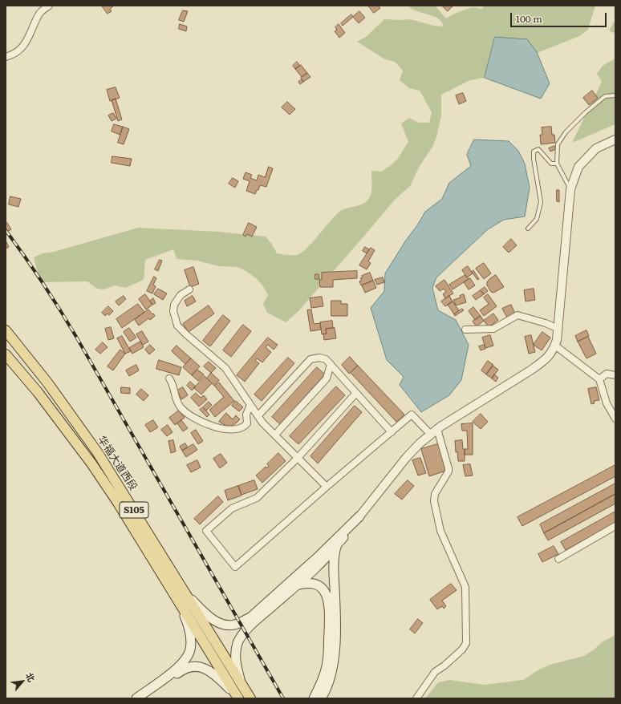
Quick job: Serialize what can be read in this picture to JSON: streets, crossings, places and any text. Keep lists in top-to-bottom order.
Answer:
{
  "streets": {
    "main road": ["华福大道西段", "S105"]
  },
  "scale_bar": "100 m",
  "north": "top right"
}
